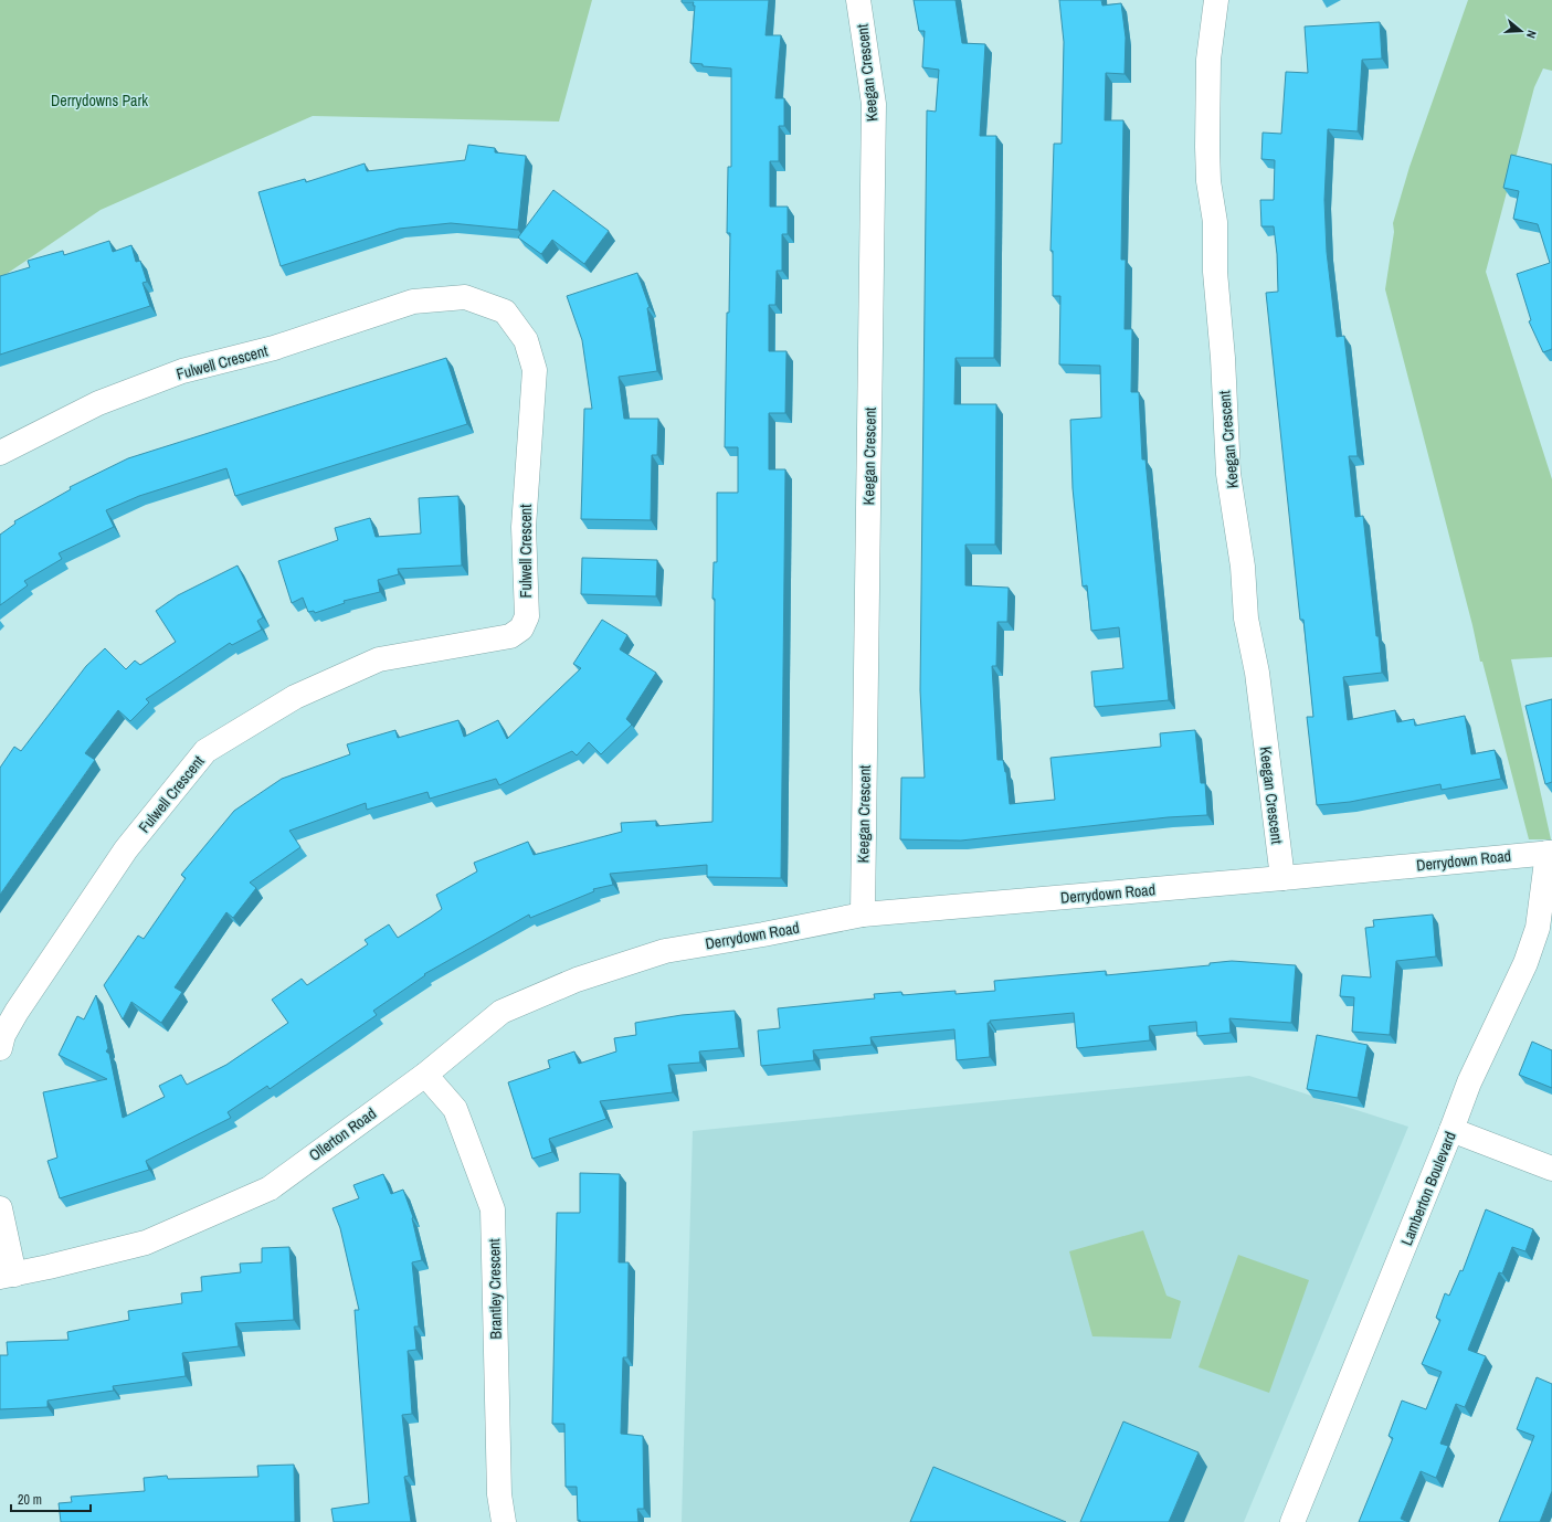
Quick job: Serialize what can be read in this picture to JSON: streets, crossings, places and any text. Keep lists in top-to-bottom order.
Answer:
{
  "streets": {
    "street": [
      "Keegan Crescent",
      "Fulwell Crescent",
      "Derrydown Road",
      "Ollerton Road",
      "Lamberton Boulevard",
      "Brantley Crescent"
    ]
  },
  "crossings": [
    ["Keegan Crescent", "Derrydown Road"],
    ["Derrydown Road", "Ollerton Road"],
    ["Derrydown Road", "Lamberton Boulevard"],
    ["Ollerton Road", "Brantley Crescent"]
  ],
  "parks": ["Derrydowns Park"],
  "scale_bar": "20 m",
  "north": "right"
}
